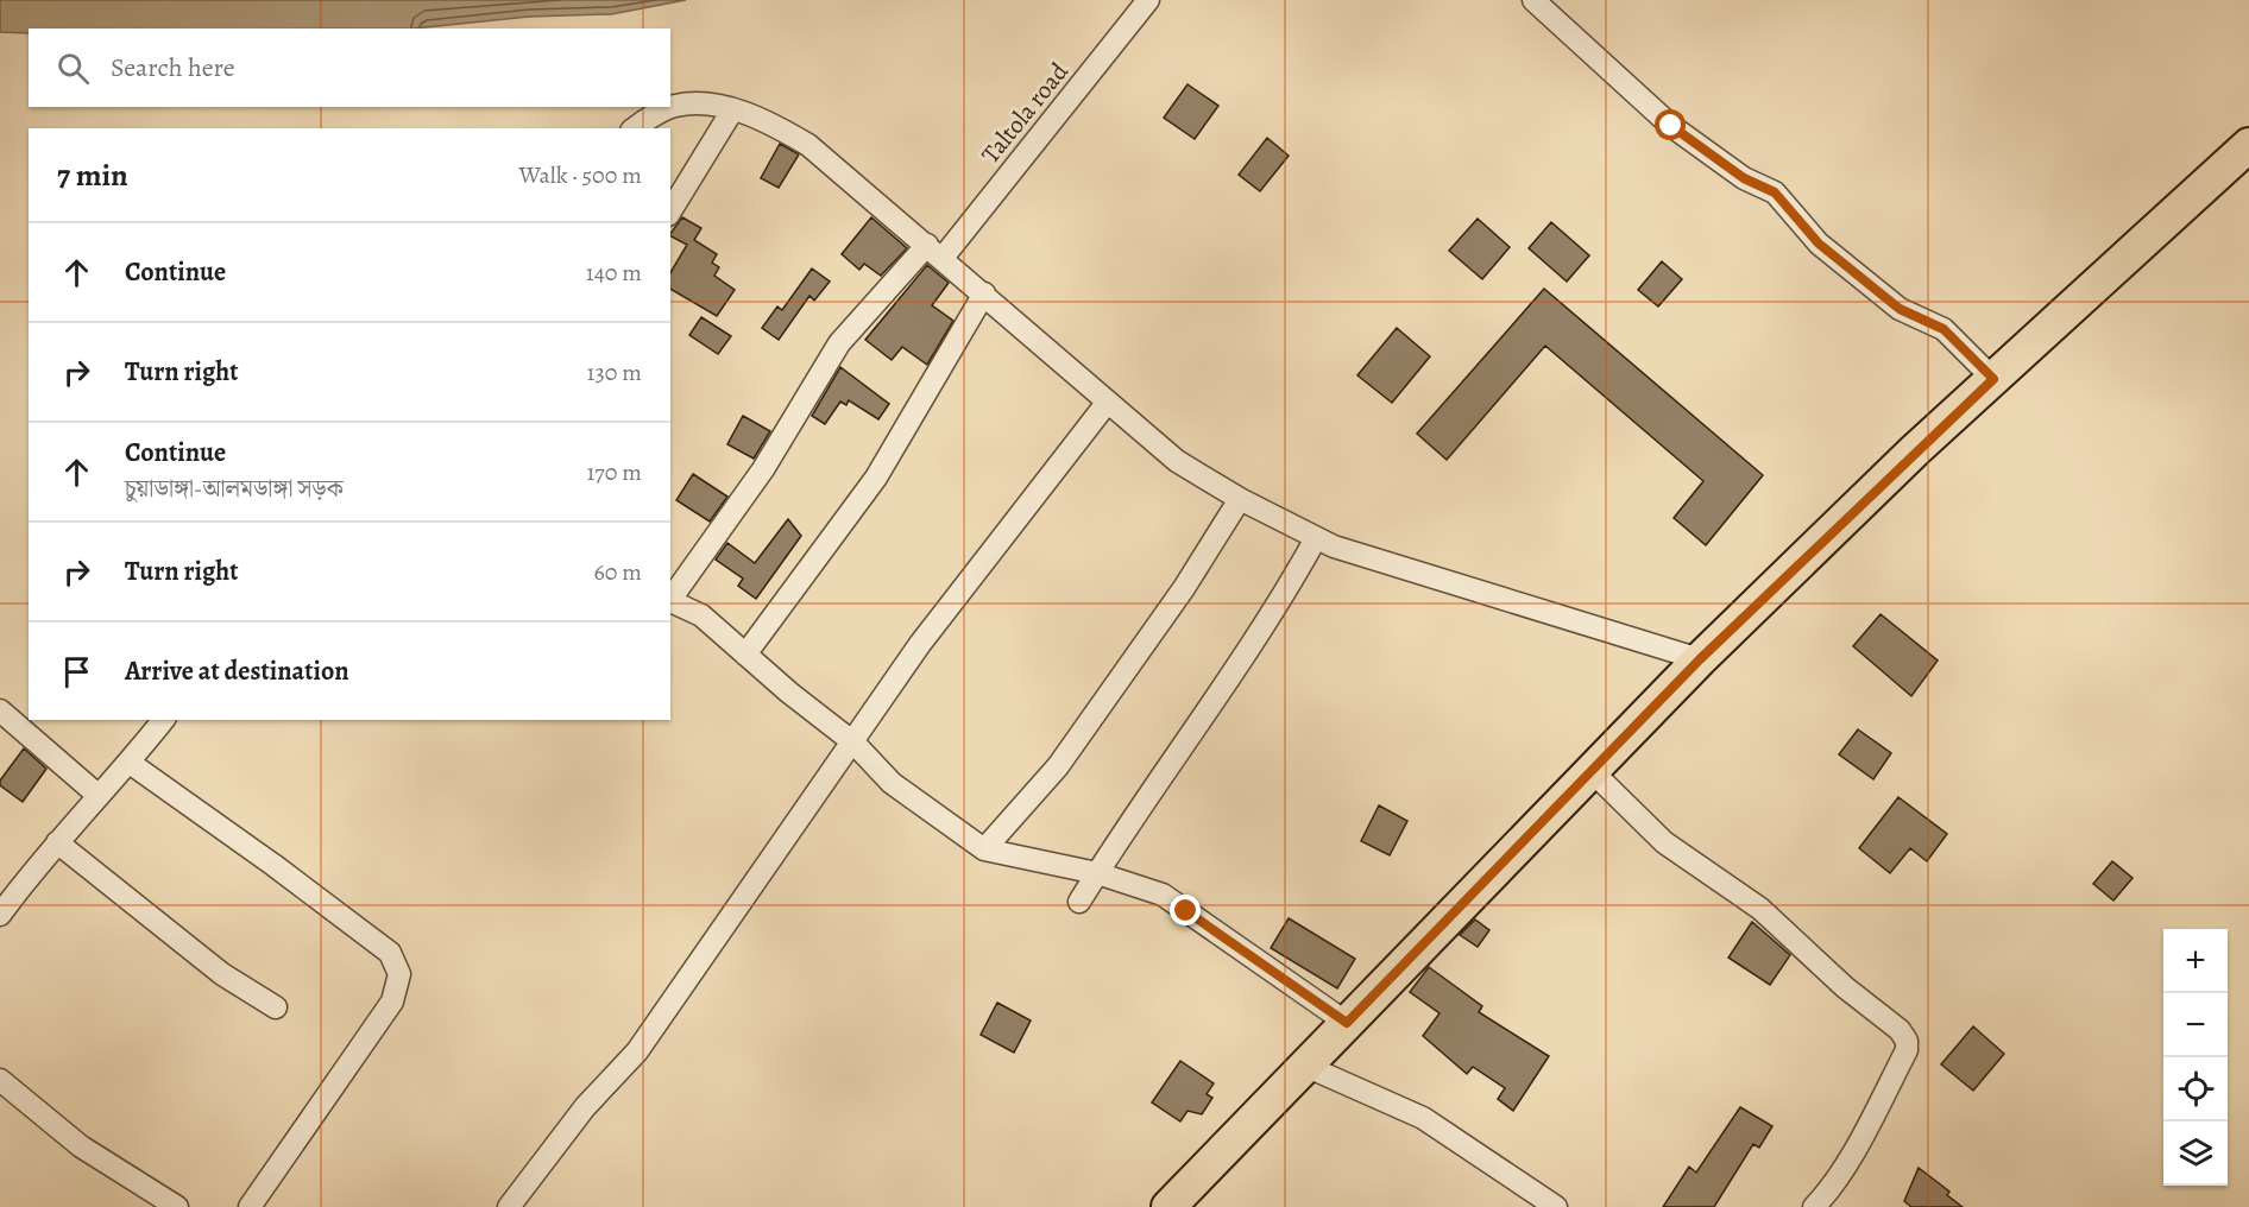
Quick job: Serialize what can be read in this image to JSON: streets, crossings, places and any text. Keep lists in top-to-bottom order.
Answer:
{
  "streets": {
    "street": ["Taltola road"]
  },
  "page": {
    "search": "Search here",
    "heading": ["7 min", "Walk · 500 m"],
    "list": [
      ["Continue", "140 m"],
      ["Turn right", "130 m"],
      ["Continue", "চুয়াডাঙ্গা-আলমডাঙ্গা সড়ক", "170 m"],
      ["Turn right", "60 m"],
      "Arrive at destination"
    ],
    "map_buttons": ["+", "−"]
  }
}
